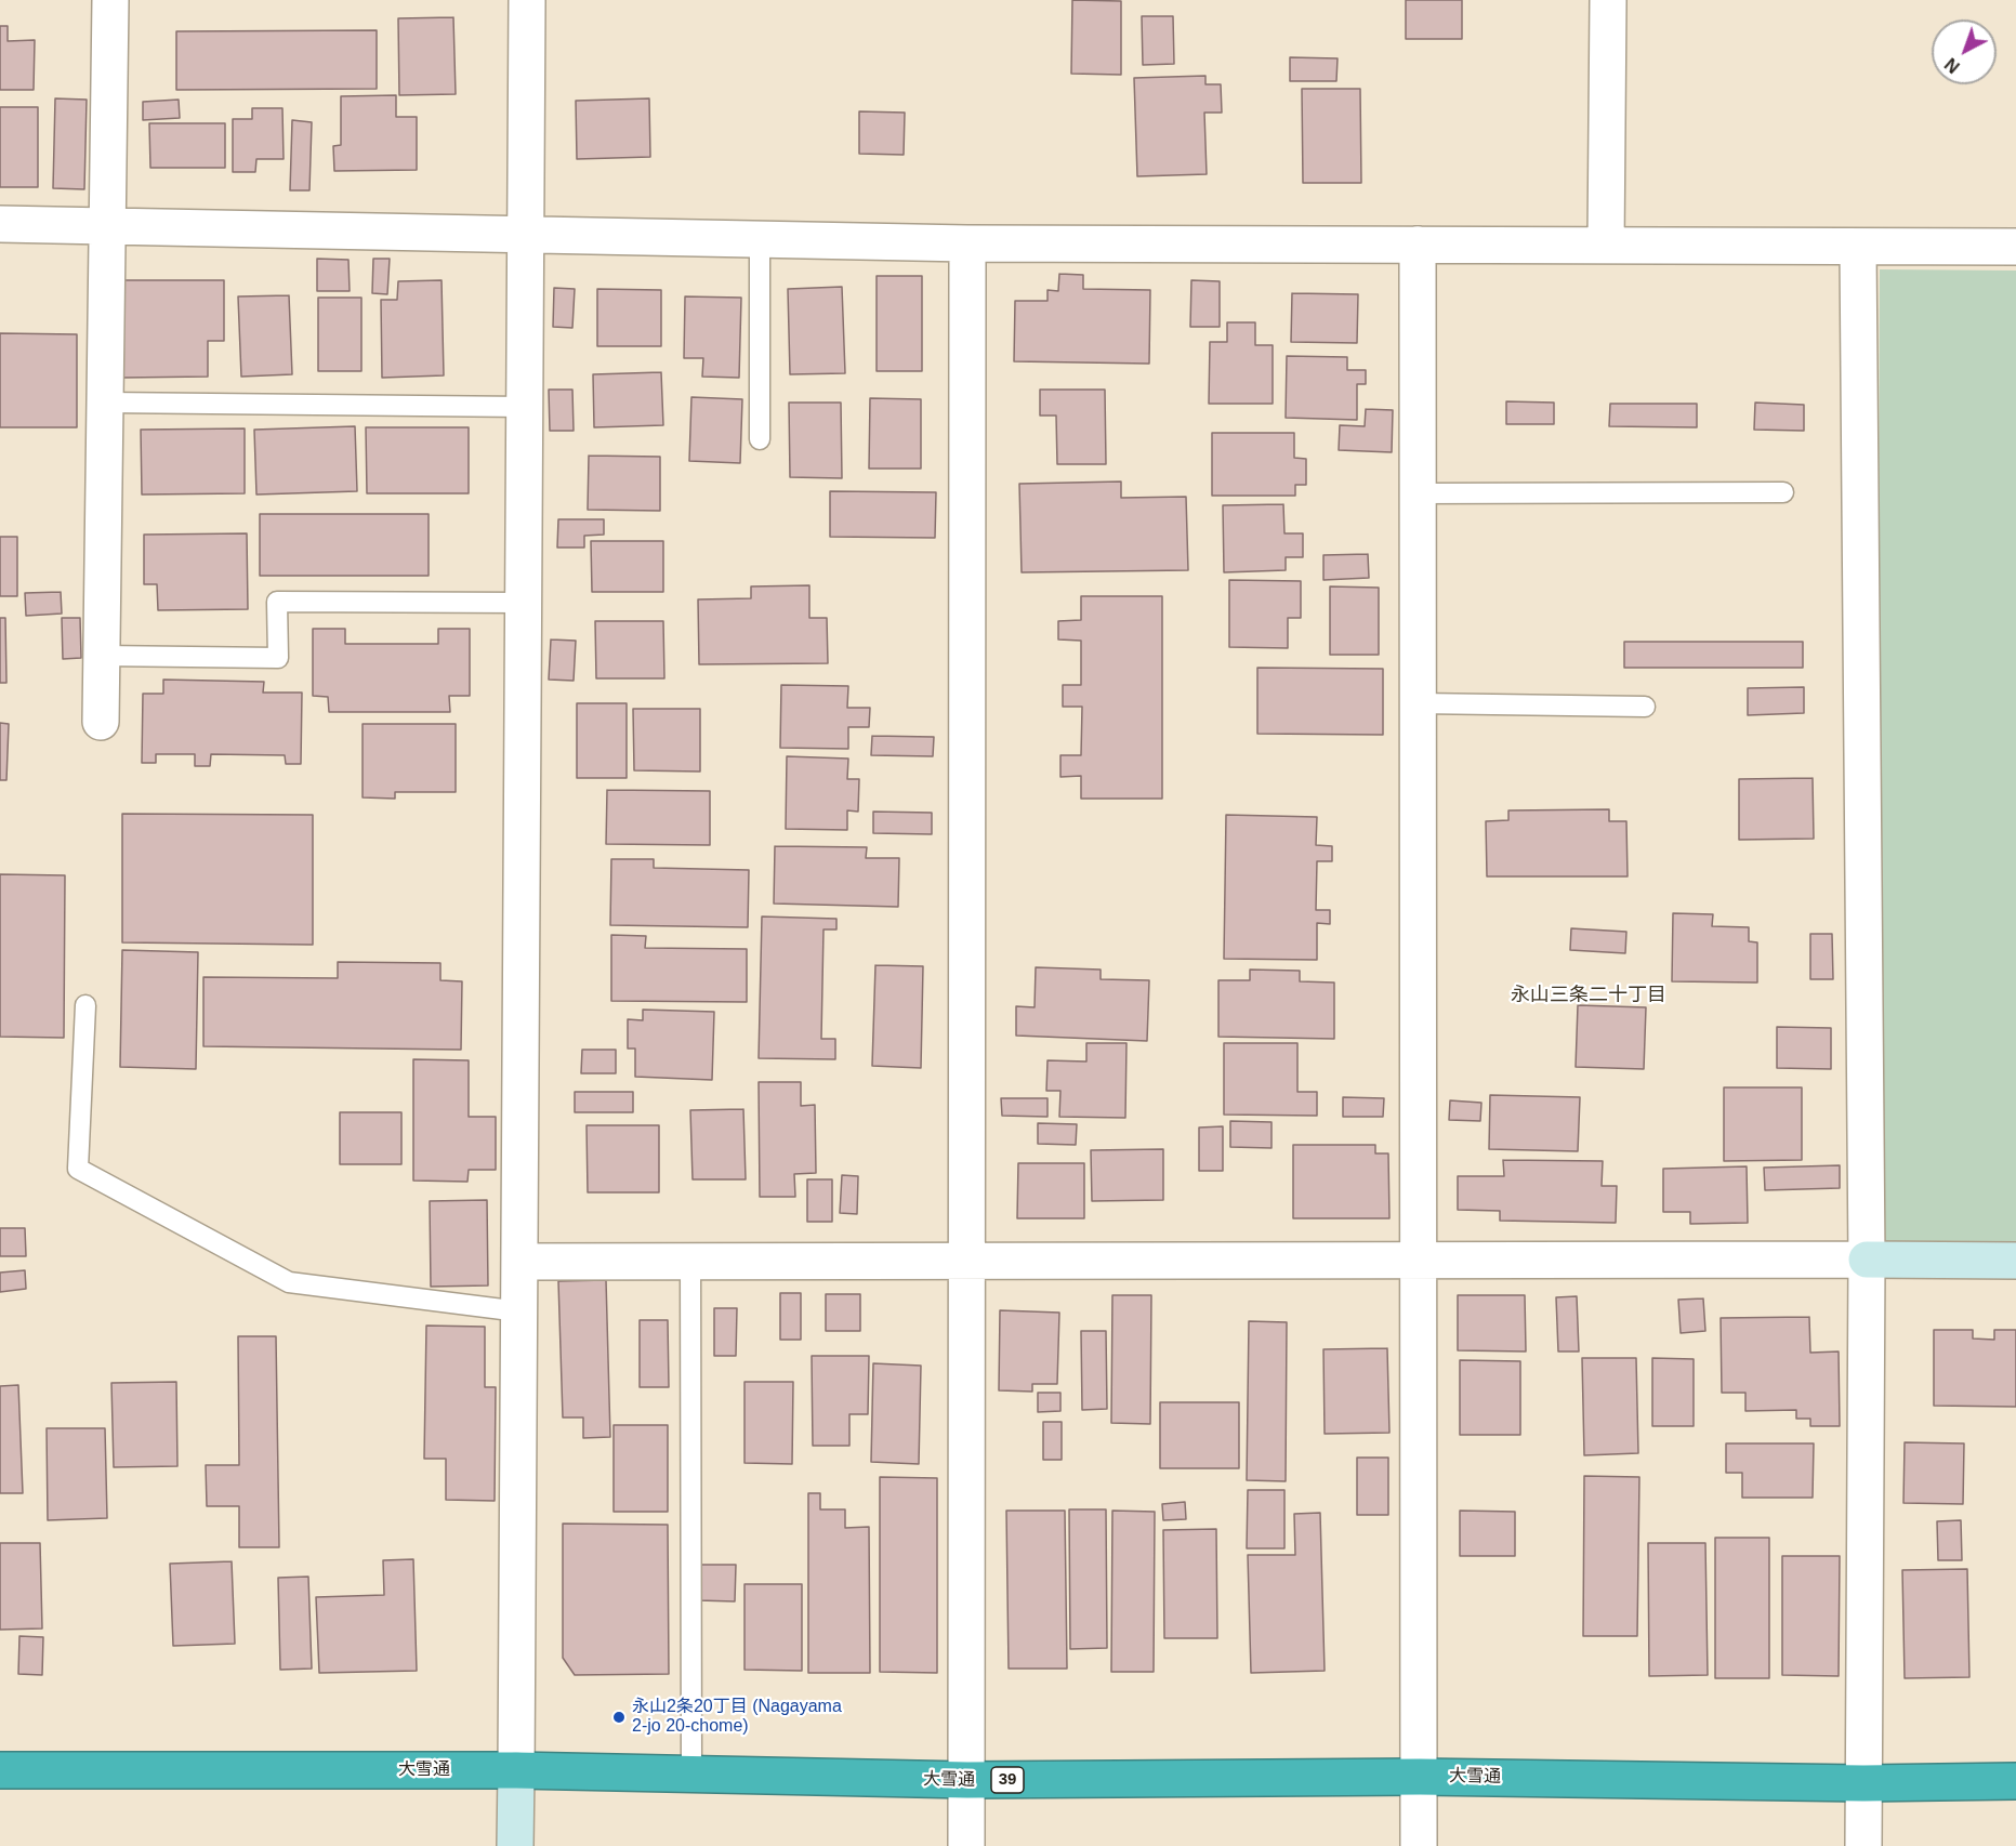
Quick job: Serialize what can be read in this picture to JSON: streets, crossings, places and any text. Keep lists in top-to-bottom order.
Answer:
{
  "streets": {
    "highway": ["大雪通", "39"]
  },
  "districts": ["永山三条二十丁目"],
  "places": ["永山2条20丁目 (Nagayama 2-jo 20-chome)"],
  "north": "bottom left"
}
